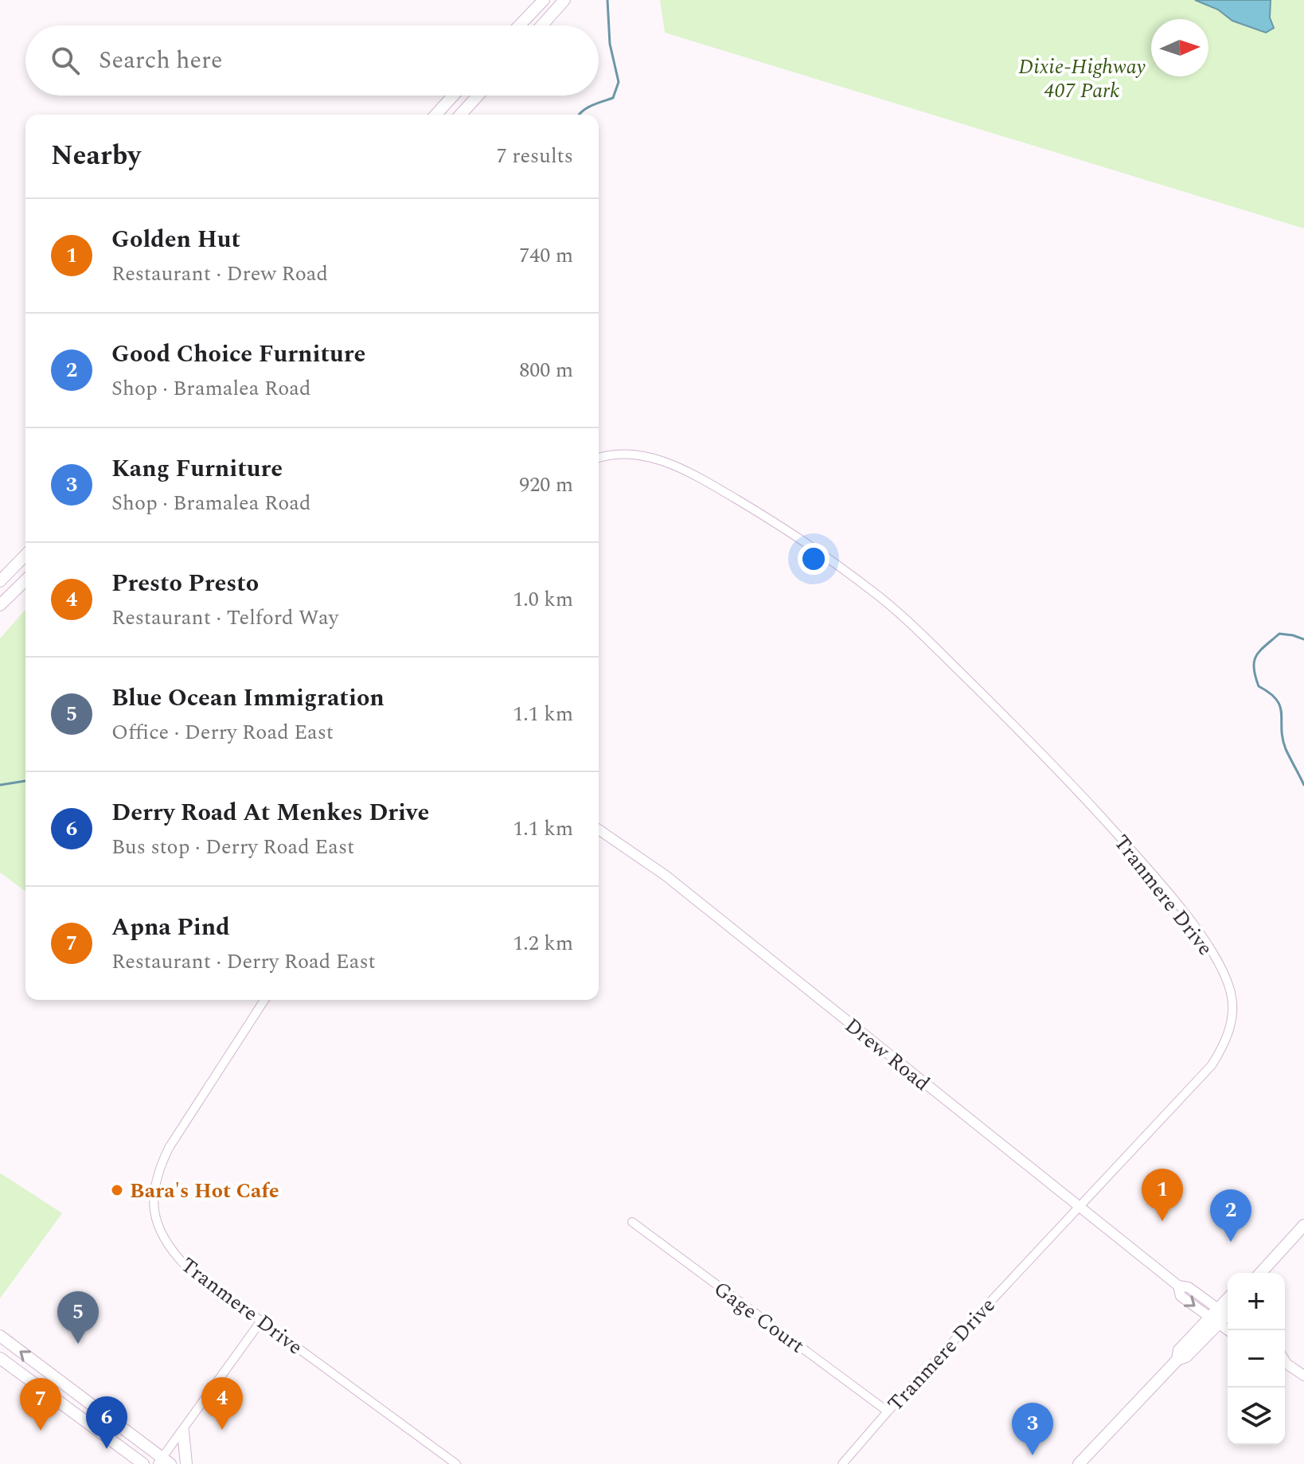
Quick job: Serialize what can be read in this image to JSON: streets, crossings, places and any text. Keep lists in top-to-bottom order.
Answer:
{
  "streets": {
    "street": ["Tranmere Drive", "Drew Road", "Gage Court"]
  },
  "crossings": [
    ["Tranmere Drive", "Drew Road"],
    ["Tranmere Drive", "Gage Court"]
  ],
  "parks": ["Dixie-Highway 407 Park"],
  "places": ["Bara's Hot Cafe"],
  "north": "right",
  "page": {
    "search": "Search here",
    "heading": ["Nearby", "7 results"],
    "list": [
      {
        "mark": "1",
        "name": "Golden Hut",
        "note": "Restaurant · Drew Road",
        "value": "740 m"
      },
      {
        "mark": "2",
        "name": "Good Choice Furniture",
        "note": "Shop · Bramalea Road",
        "value": "800 m"
      },
      {
        "mark": "3",
        "name": "Kang Furniture",
        "note": "Shop · Bramalea Road",
        "value": "920 m"
      },
      {
        "mark": "4",
        "name": "Presto Presto",
        "note": "Restaurant · Telford Way",
        "value": "1.0 km"
      },
      {
        "mark": "5",
        "name": "Blue Ocean Immigration",
        "note": "Office · Derry Road East",
        "value": "1.1 km"
      },
      {
        "mark": "6",
        "name": "Derry Road At Menkes Drive",
        "note": "Bus stop · Derry Road East",
        "value": "1.1 km"
      },
      {
        "mark": "7",
        "name": "Apna Pind",
        "note": "Restaurant · Derry Road East",
        "value": "1.2 km"
      }
    ],
    "pins": [
      "1",
      "2",
      "5",
      "4",
      "7",
      "6",
      "3"
    ],
    "map_buttons": ["+", "−"]
  }
}
